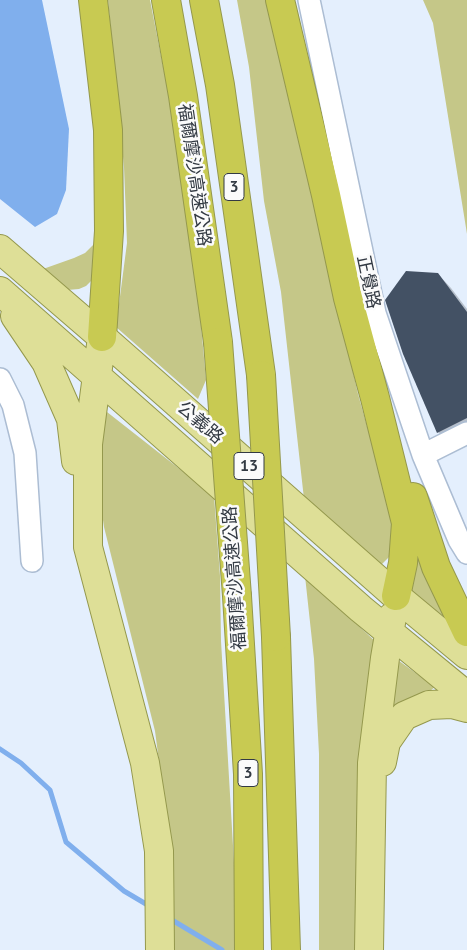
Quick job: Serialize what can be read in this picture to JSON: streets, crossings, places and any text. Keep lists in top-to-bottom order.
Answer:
{
  "streets": {
    "highway": ["福爾摩沙高速公路", "3"],
    "main road": ["公義路", "13"],
    "street": ["正覺路"]
  }
}
